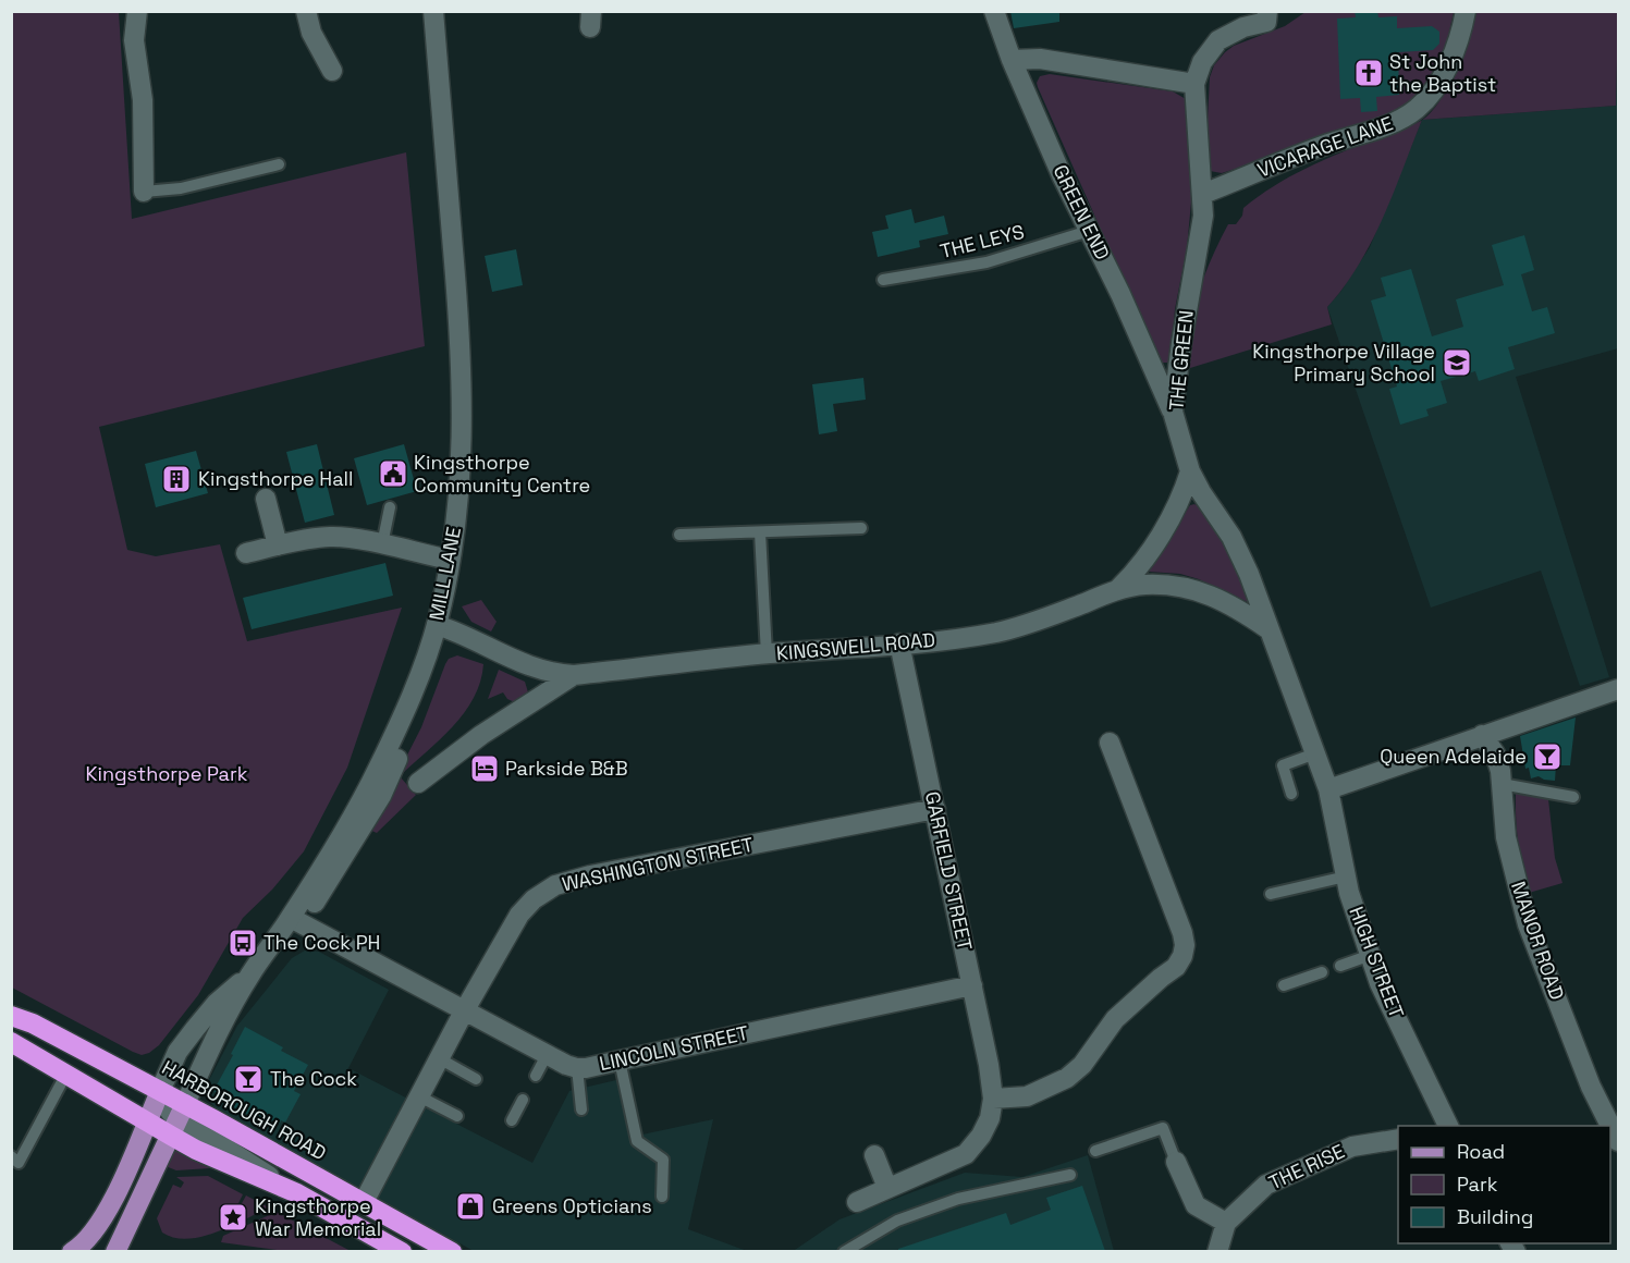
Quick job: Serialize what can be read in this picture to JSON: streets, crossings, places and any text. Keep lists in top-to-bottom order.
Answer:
{
  "streets": {
    "highway": ["HARBOROUGH ROAD"],
    "street": [
      "VICARAGE LANE",
      "GREEN END",
      "THE GREEN",
      "MILL LANE",
      "KINGSWELL ROAD",
      "WASHINGTON STREET",
      "GARFIELD STREET",
      "MANOR ROAD",
      "HIGH STREET",
      "LINCOLN STREET",
      "THE RISE"
    ],
    "lane": ["THE LEYS"]
  },
  "crossings": [
    ["VICARAGE LANE", "THE GREEN"],
    ["GREEN END", "THE LEYS"],
    ["GREEN END", "THE GREEN"],
    ["THE GREEN", "KINGSWELL ROAD"],
    ["THE GREEN", "HIGH STREET"],
    ["MILL LANE", "KINGSWELL ROAD"],
    ["MILL LANE", "LINCOLN STREET"],
    ["MILL LANE", "HARBOROUGH ROAD"],
    ["KINGSWELL ROAD", "GARFIELD STREET"],
    ["WASHINGTON STREET", "GARFIELD STREET"],
    ["WASHINGTON STREET", "LINCOLN STREET"],
    ["WASHINGTON STREET", "HARBOROUGH ROAD"],
    ["GARFIELD STREET", "LINCOLN STREET"]
  ],
  "parks": ["Kingsthorpe Park"],
  "places": {
    "church": ["St John the Baptist"],
    "school or university": ["Kingsthorpe Village Primary School"],
    "public building": ["Kingsthorpe Community Centre"],
    "building": ["Kingsthorpe Hall"],
    "bar": ["Queen Adelaide", "The Cock"],
    "hotel": ["Parkside B&B"],
    "bus stop": ["The Cock PH"],
    "shop": ["Greens Opticians"],
    "place": ["Kingsthorpe War Memorial"]
  },
  "legend": ["Road", "Park", "Building"]
}
